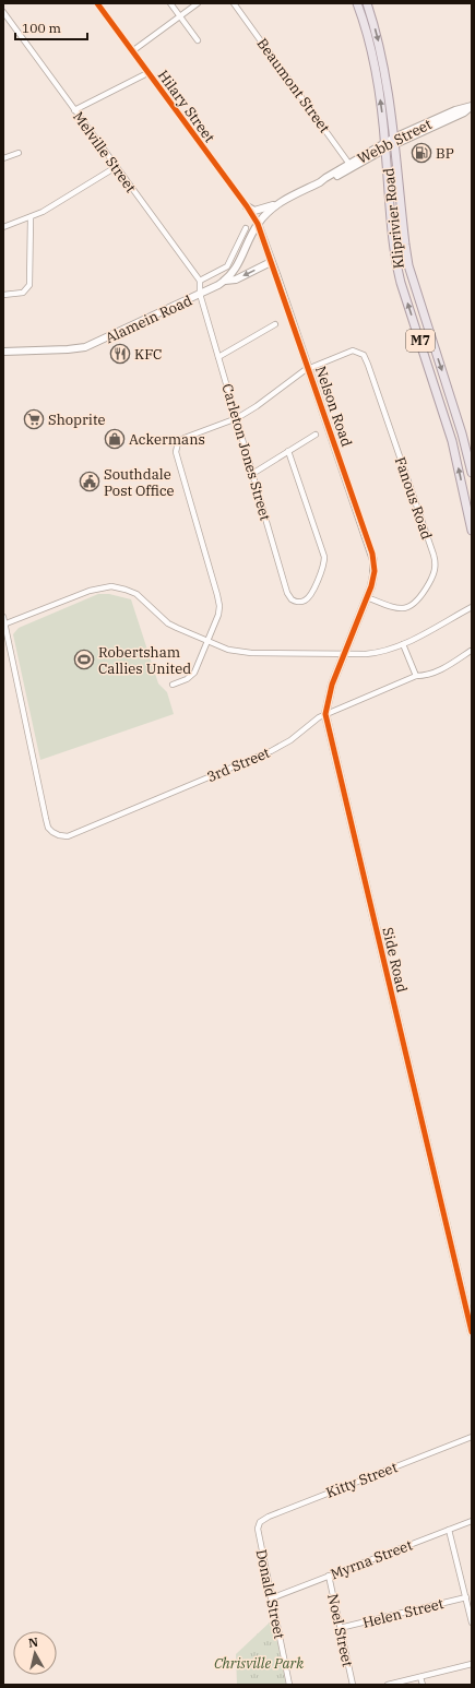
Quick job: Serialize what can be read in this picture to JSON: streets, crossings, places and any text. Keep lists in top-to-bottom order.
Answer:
{
  "streets": {
    "main road": ["Kliprivier Road", "M7"],
    "street": [
      "Beaumont Street",
      "Hilary Street",
      "Webb Street",
      "Melville Street",
      "Alamein Road",
      "Nelson Road",
      "Carleton Jones Street",
      "Fanous Road",
      "3rd Street",
      "Side Road",
      "Kitty Street",
      "Myrna Street",
      "Donald Street",
      "Helen Street",
      "Noel Street"
    ]
  },
  "crossings": [
    ["Beaumont Street", "Webb Street"],
    ["Hilary Street", "Webb Street"],
    ["Hilary Street", "Alamein Road"],
    ["Hilary Street", "Nelson Road"],
    ["Webb Street", "Kliprivier Road"],
    ["Webb Street", "Alamein Road"],
    ["Webb Street", "Nelson Road"],
    ["Alamein Road", "Nelson Road"],
    ["Alamein Road", "Carleton Jones Street"],
    ["Nelson Road", "Fanous Road"],
    ["Nelson Road", "Side Road"],
    ["Fanous Road", "Side Road"],
    ["3rd Street", "Side Road"],
    ["Kitty Street", "Donald Street"],
    ["Myrna Street", "Donald Street"],
    ["Myrna Street", "Noel Street"],
    ["Helen Street", "Noel Street"]
  ],
  "parks": ["Chrisville Park"],
  "places": {
    "fuel station": ["BP"],
    "restaurant": ["KFC"],
    "supermarket": ["Shoprite"],
    "shop": ["Ackermans"],
    "public building": ["Southdale Post Office"],
    "sports": ["Robertsham Callies United"]
  },
  "scale_bar": "100 m",
  "north": "top"
}
